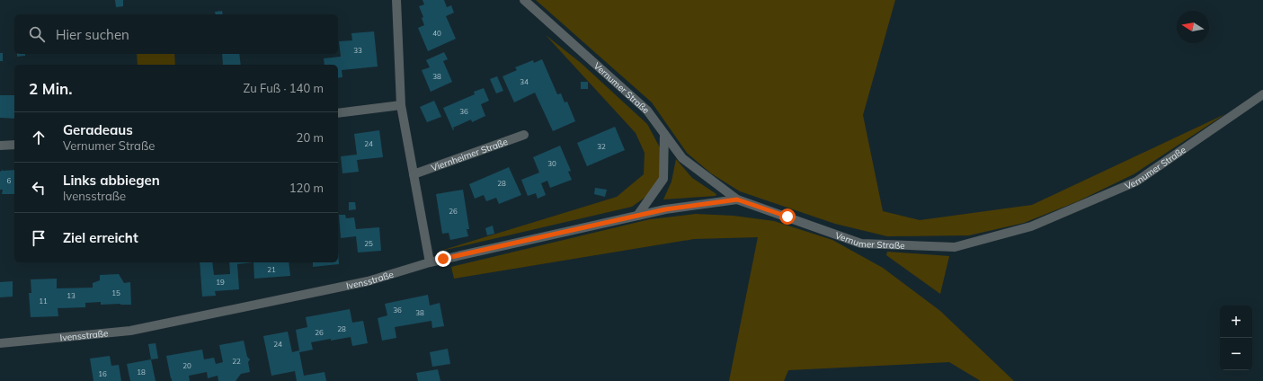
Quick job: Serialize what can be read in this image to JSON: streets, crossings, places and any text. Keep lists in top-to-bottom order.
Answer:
{
  "streets": {
    "street": ["Vernumer Straße", "Viernheimer Straße", "Ivensstraße"]
  },
  "crossings": [
    ["Vernumer Straße", "Ivensstraße"]
  ],
  "house_numbers": [
    "40",
    "33",
    "38",
    "34",
    "36",
    "24",
    "32",
    "30",
    "6",
    "28",
    "26",
    "25",
    "21",
    "19",
    "15",
    "13",
    "11",
    "36",
    "38",
    "28",
    "26",
    "24",
    "22",
    "20",
    "18",
    "16"
  ],
  "north": "left",
  "page": {
    "search": "Hier suchen",
    "heading": ["2 Min.", "Zu Fuß · 140 m"],
    "list": [
      ["Geradeaus", "Vernumer Straße", "20 m"],
      ["Links abbiegen", "Ivensstraße", "120 m"],
      "Ziel erreicht"
    ],
    "map_buttons": ["+", "−"]
  }
}
